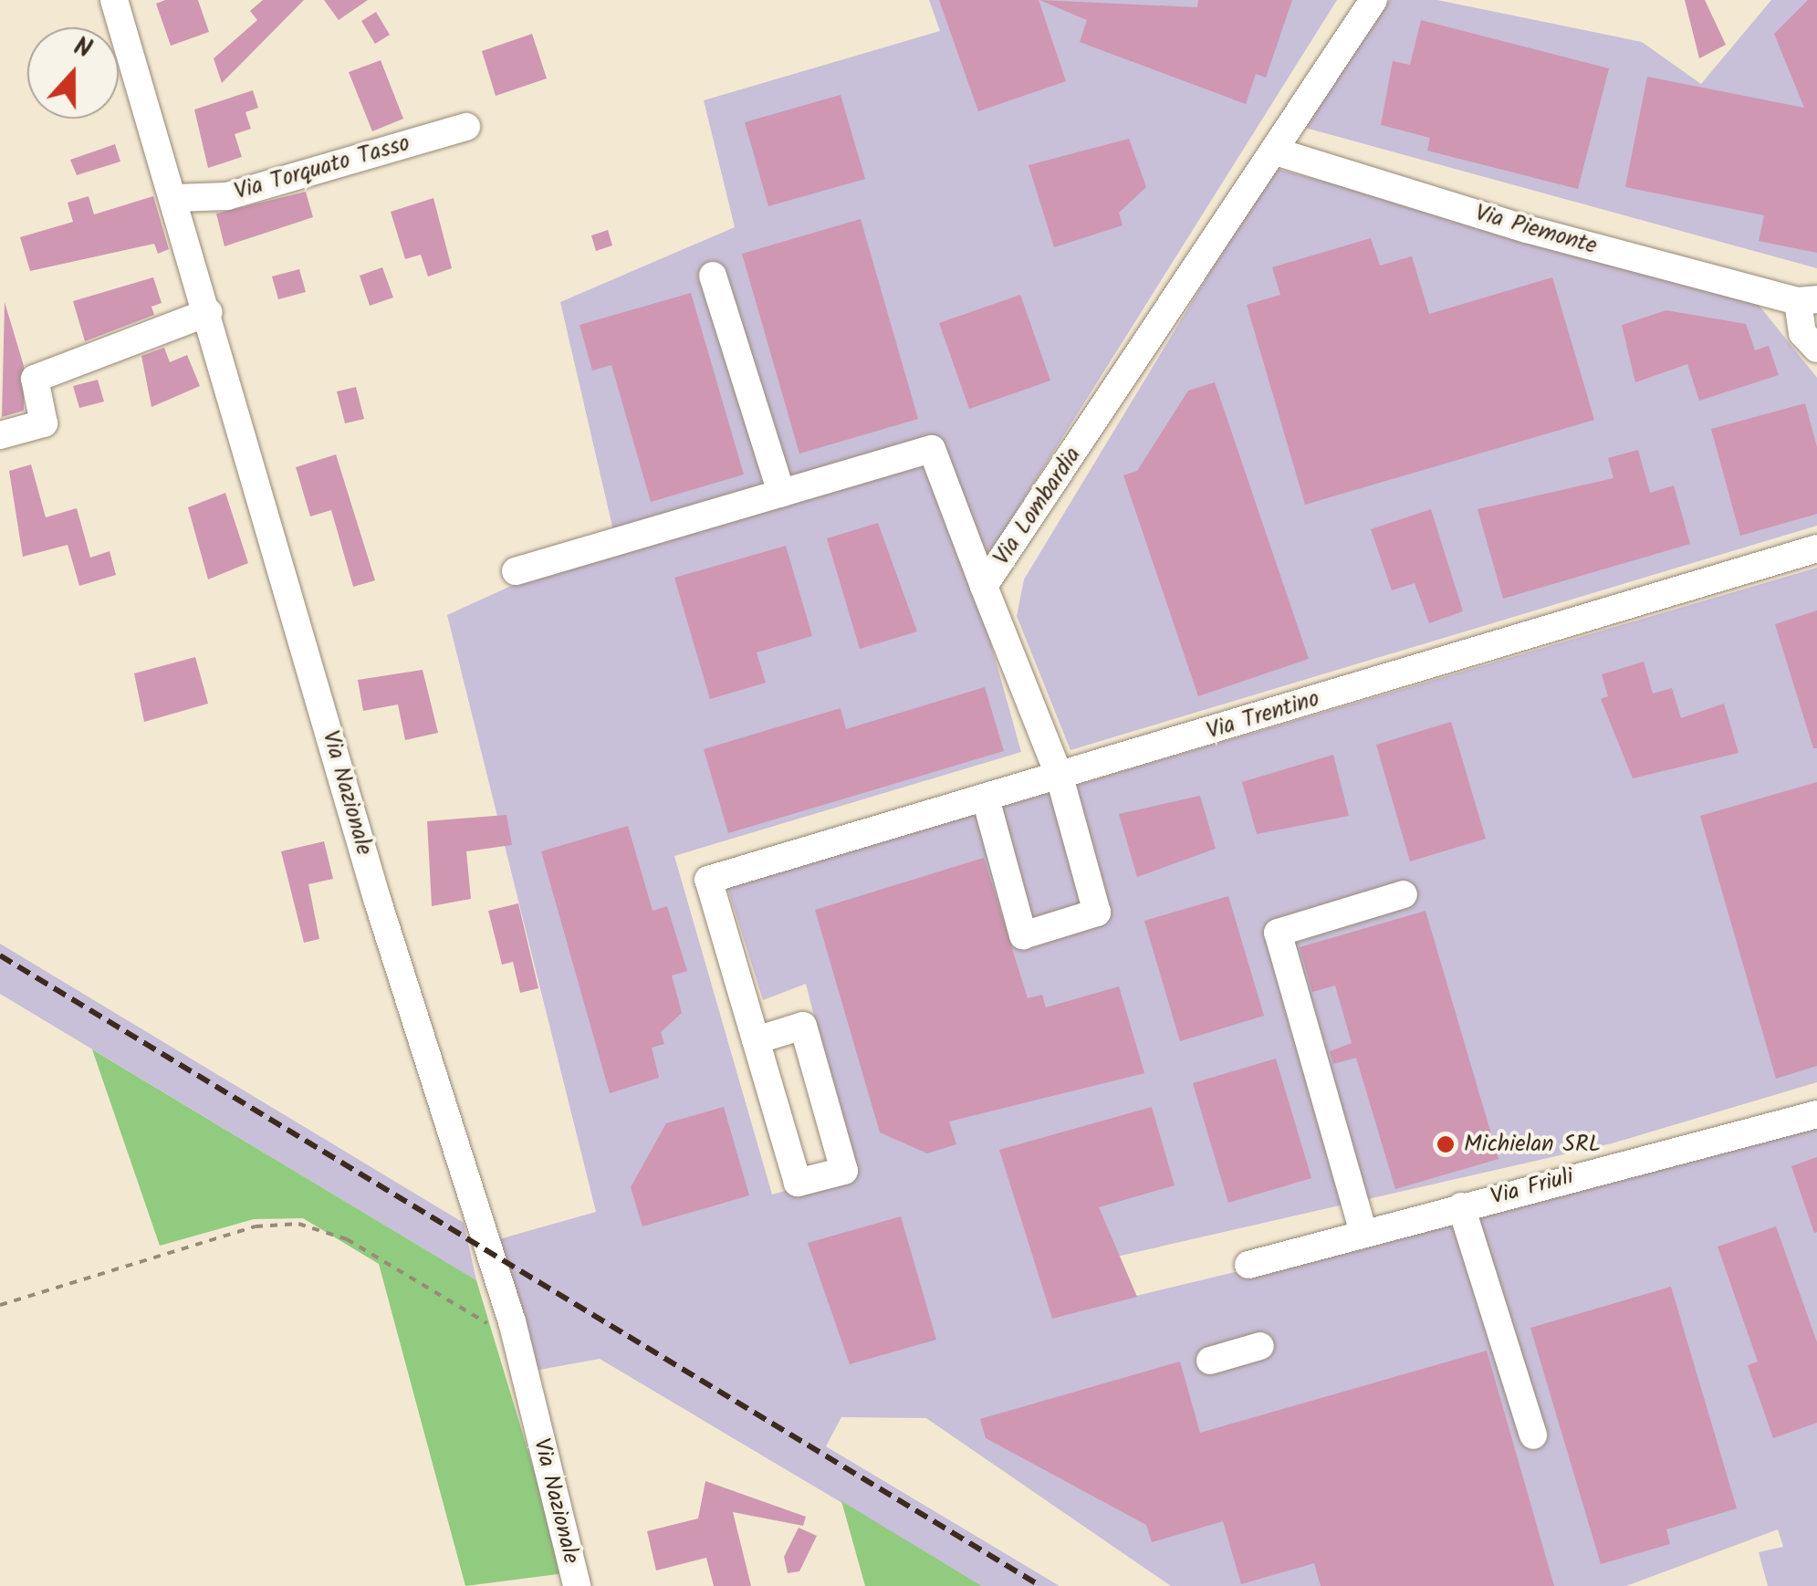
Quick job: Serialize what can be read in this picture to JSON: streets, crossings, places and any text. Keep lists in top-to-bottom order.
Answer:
{
  "streets": {
    "street": [
      "Via Torquato Tasso",
      "Via Piemonte",
      "Via Lombardia",
      "Via Trentino",
      "Via Nazionale",
      "Via Friuli"
    ]
  },
  "crossings": [
    ["Via Torquato Tasso", "Via Nazionale"],
    ["Via Piemonte", "Via Lombardia"],
    ["Via Lombardia", "Via Trentino"]
  ],
  "places": ["Michielan SRL"],
  "north": "top"
}
